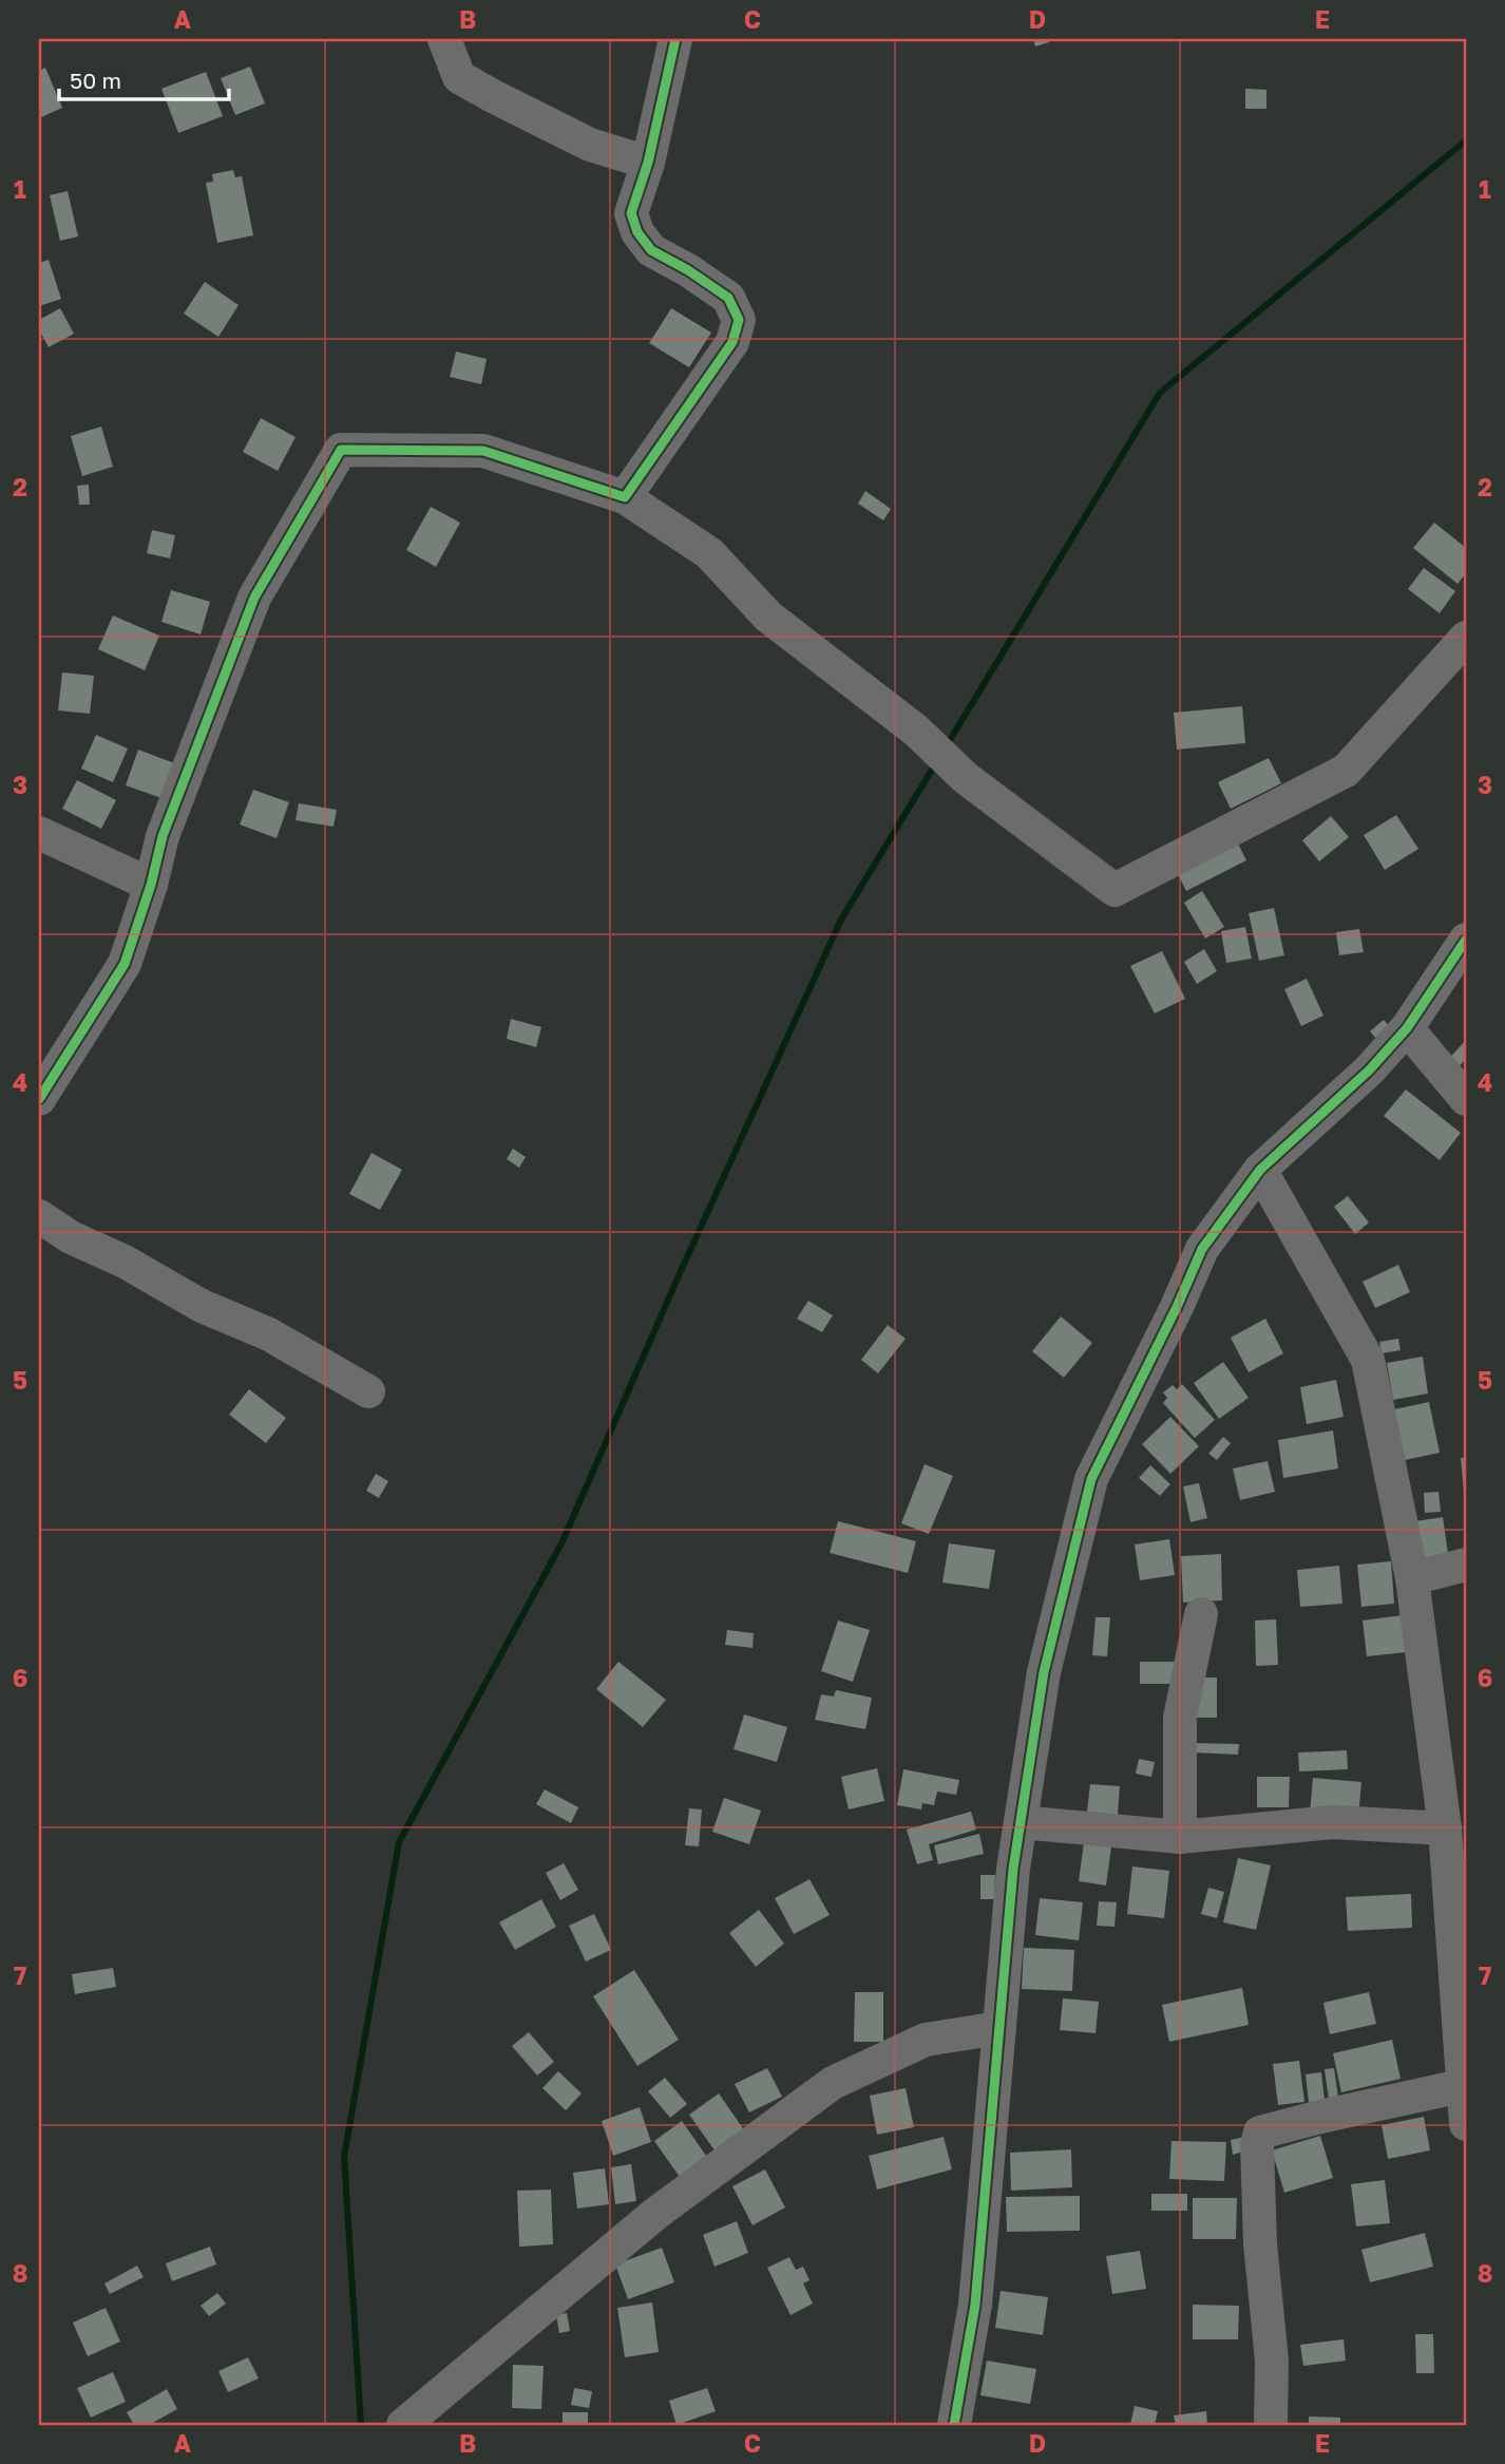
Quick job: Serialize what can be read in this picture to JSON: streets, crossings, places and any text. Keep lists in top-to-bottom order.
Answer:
{
  "scale_bar": "50 m",
  "grid": {
    "columns": [
      "A",
      "B",
      "C",
      "D",
      "E"
    ],
    "rows": [
      "1",
      "2",
      "3",
      "4",
      "5",
      "6",
      "7",
      "8"
    ]
  }
}
